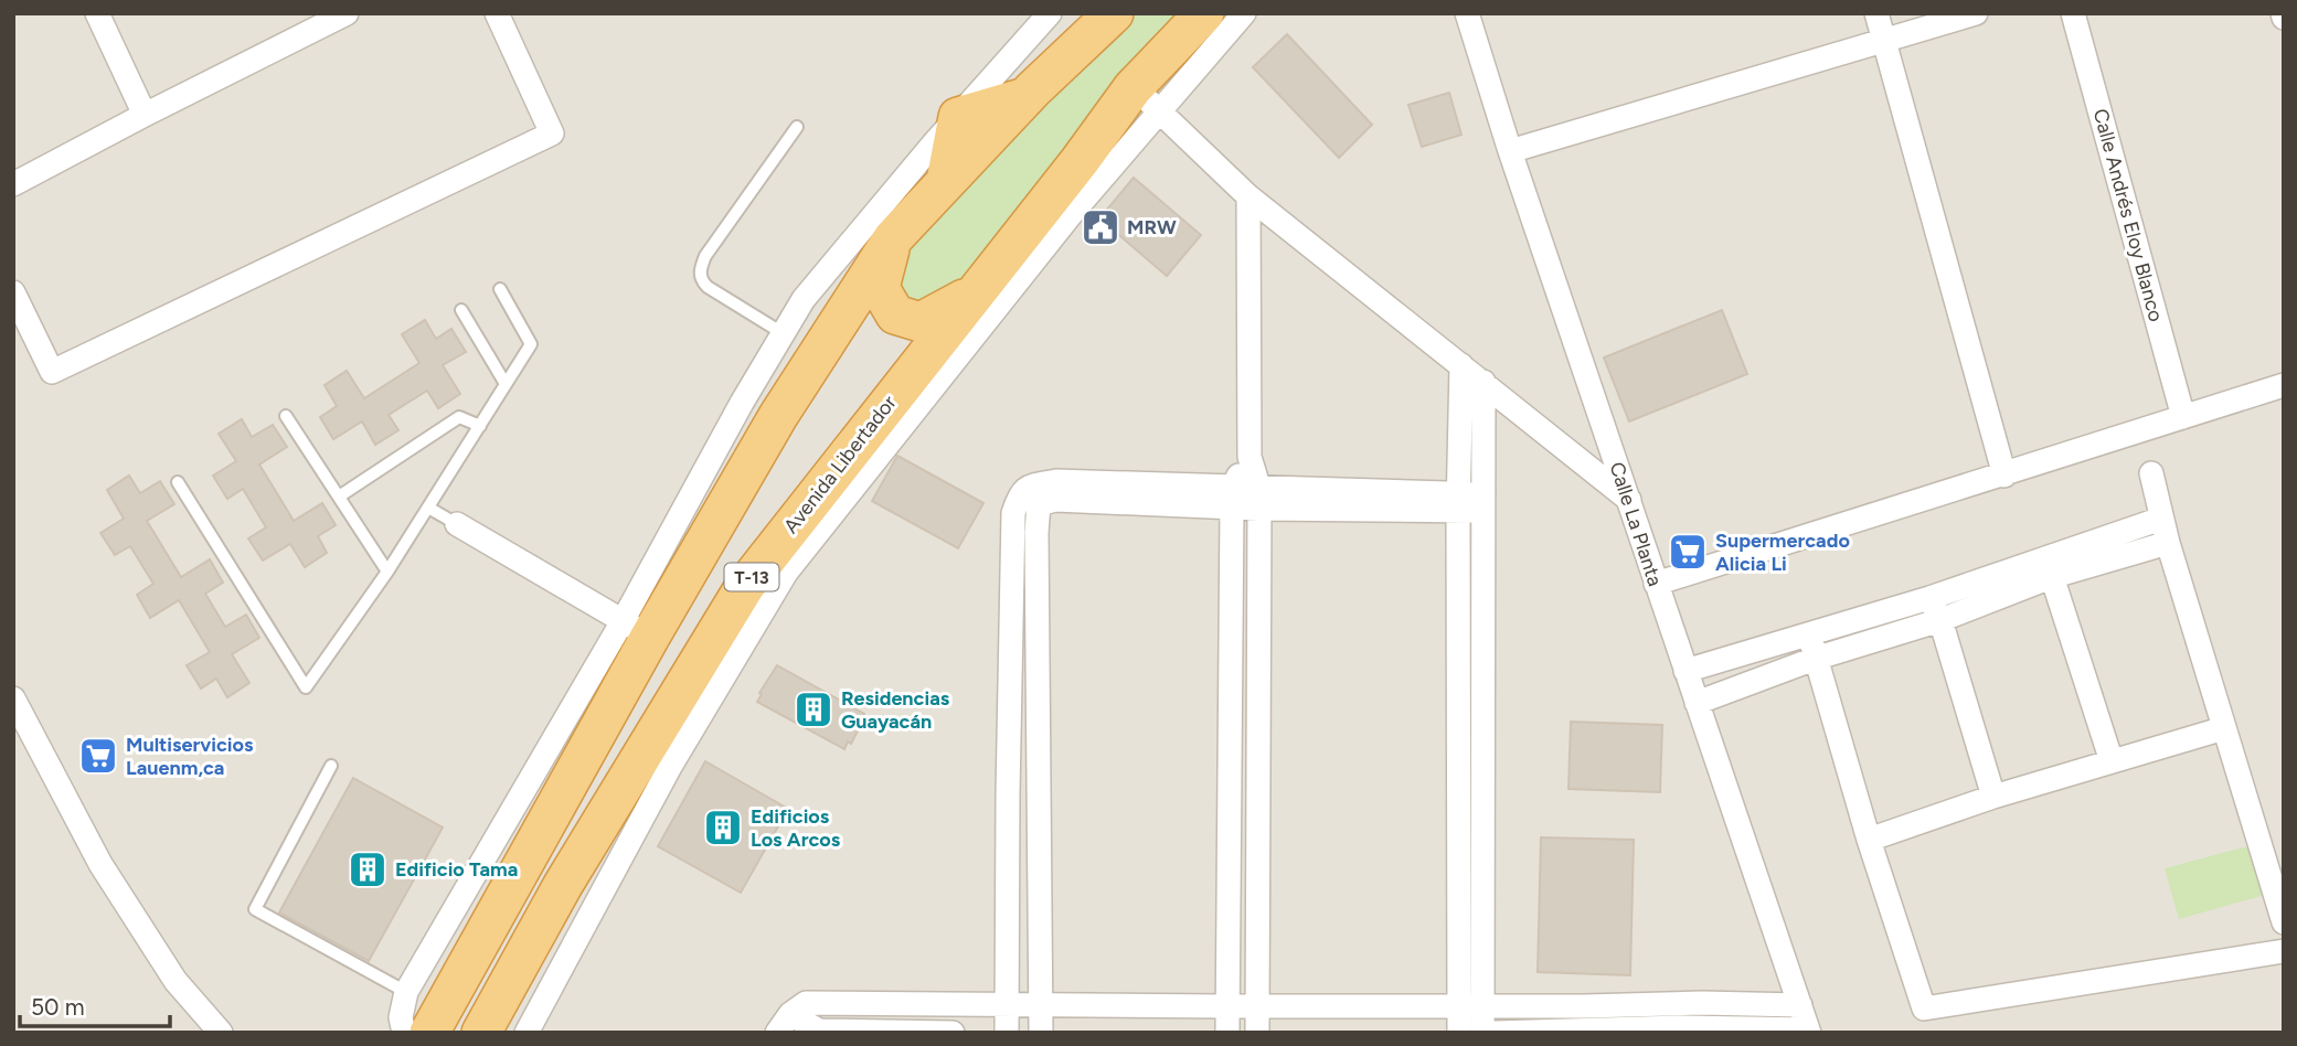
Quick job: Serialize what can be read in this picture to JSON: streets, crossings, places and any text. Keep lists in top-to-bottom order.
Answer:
{
  "streets": {
    "highway": ["Avenida Libertador", "T-13"],
    "street": ["Calle Andrés Eloy Blanco", "Calle La Planta"]
  },
  "crossings": [
    ["Avenida Libertador", "T-13"]
  ],
  "places": {
    "public building": ["MRW"],
    "supermarket": ["Supermercado Alicia Li", "Multiservicios Lauenm,ca"],
    "building": ["Residencias Guayacán", "Edificios Los Arcos", "Edificio Tama"]
  },
  "scale_bar": "50 m"
}
